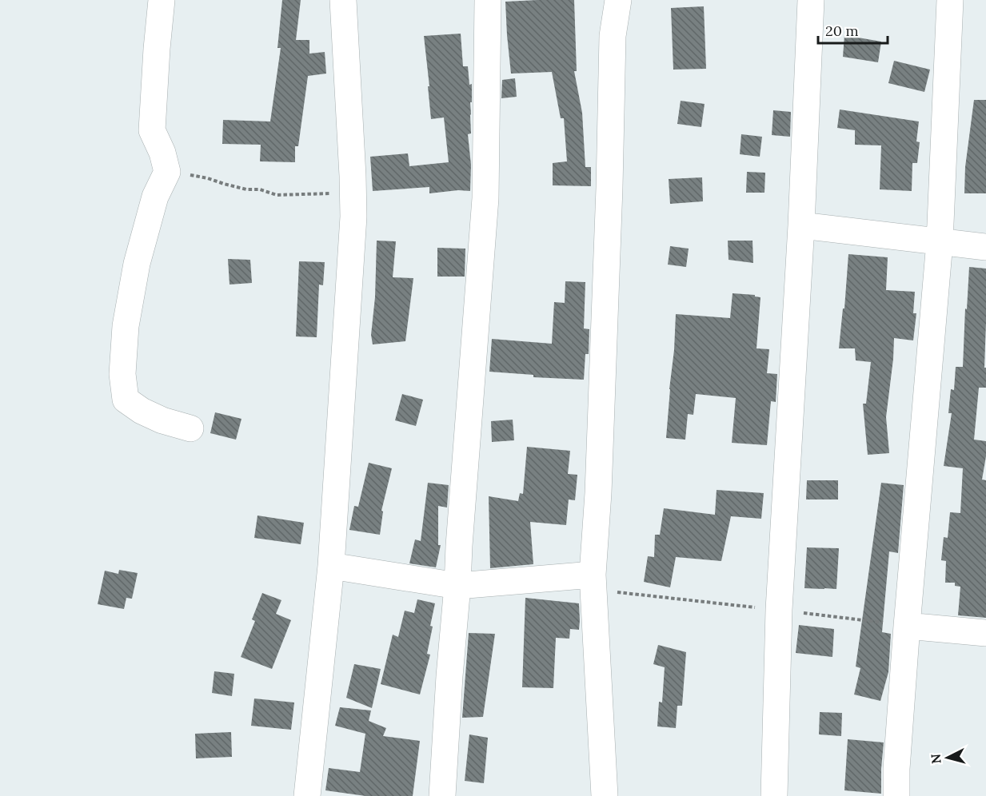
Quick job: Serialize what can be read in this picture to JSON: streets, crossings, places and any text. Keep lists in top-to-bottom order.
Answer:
{
  "scale_bar": "20 m",
  "north": "left"
}
